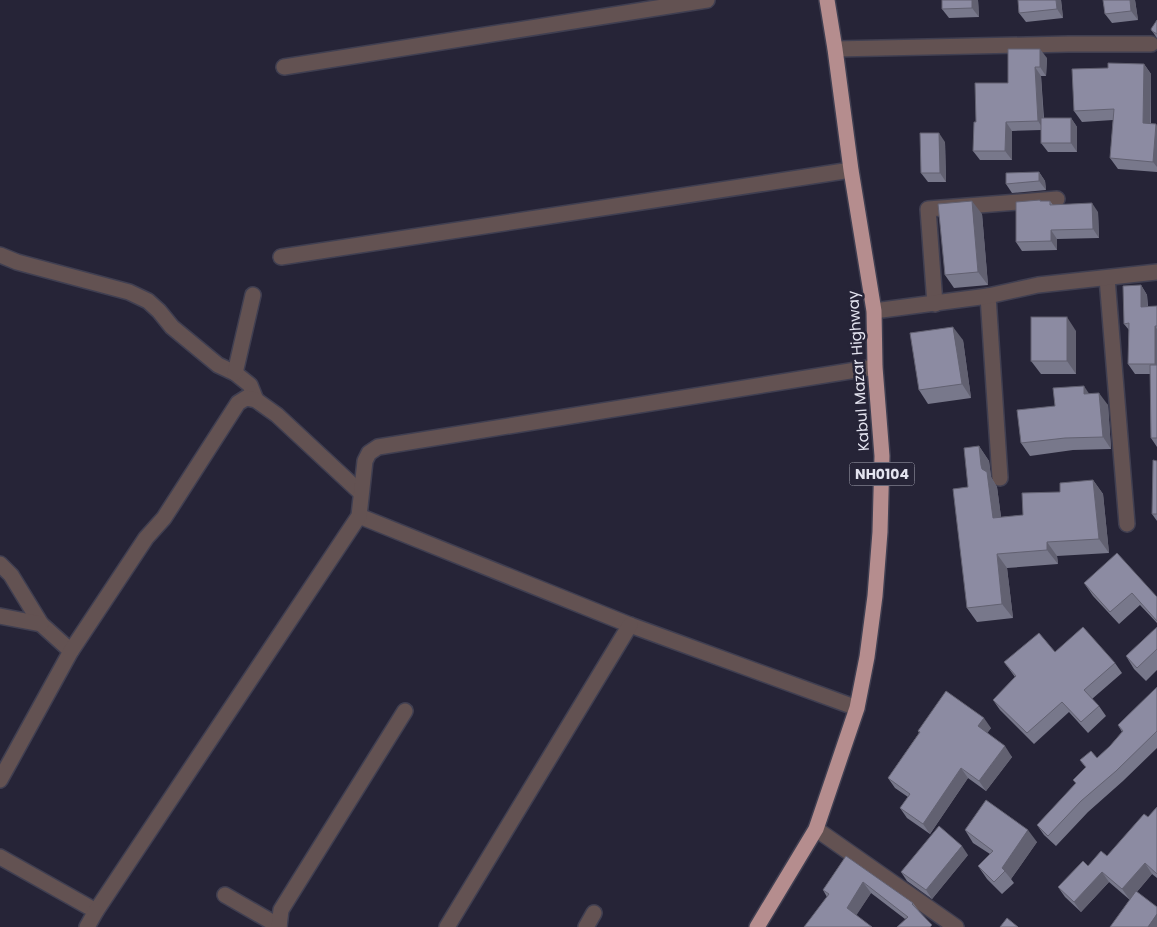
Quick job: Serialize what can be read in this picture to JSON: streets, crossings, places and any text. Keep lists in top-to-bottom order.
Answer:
{
  "streets": {
    "highway": ["Kabul Mazar Highway", "NH0104"]
  }
}
